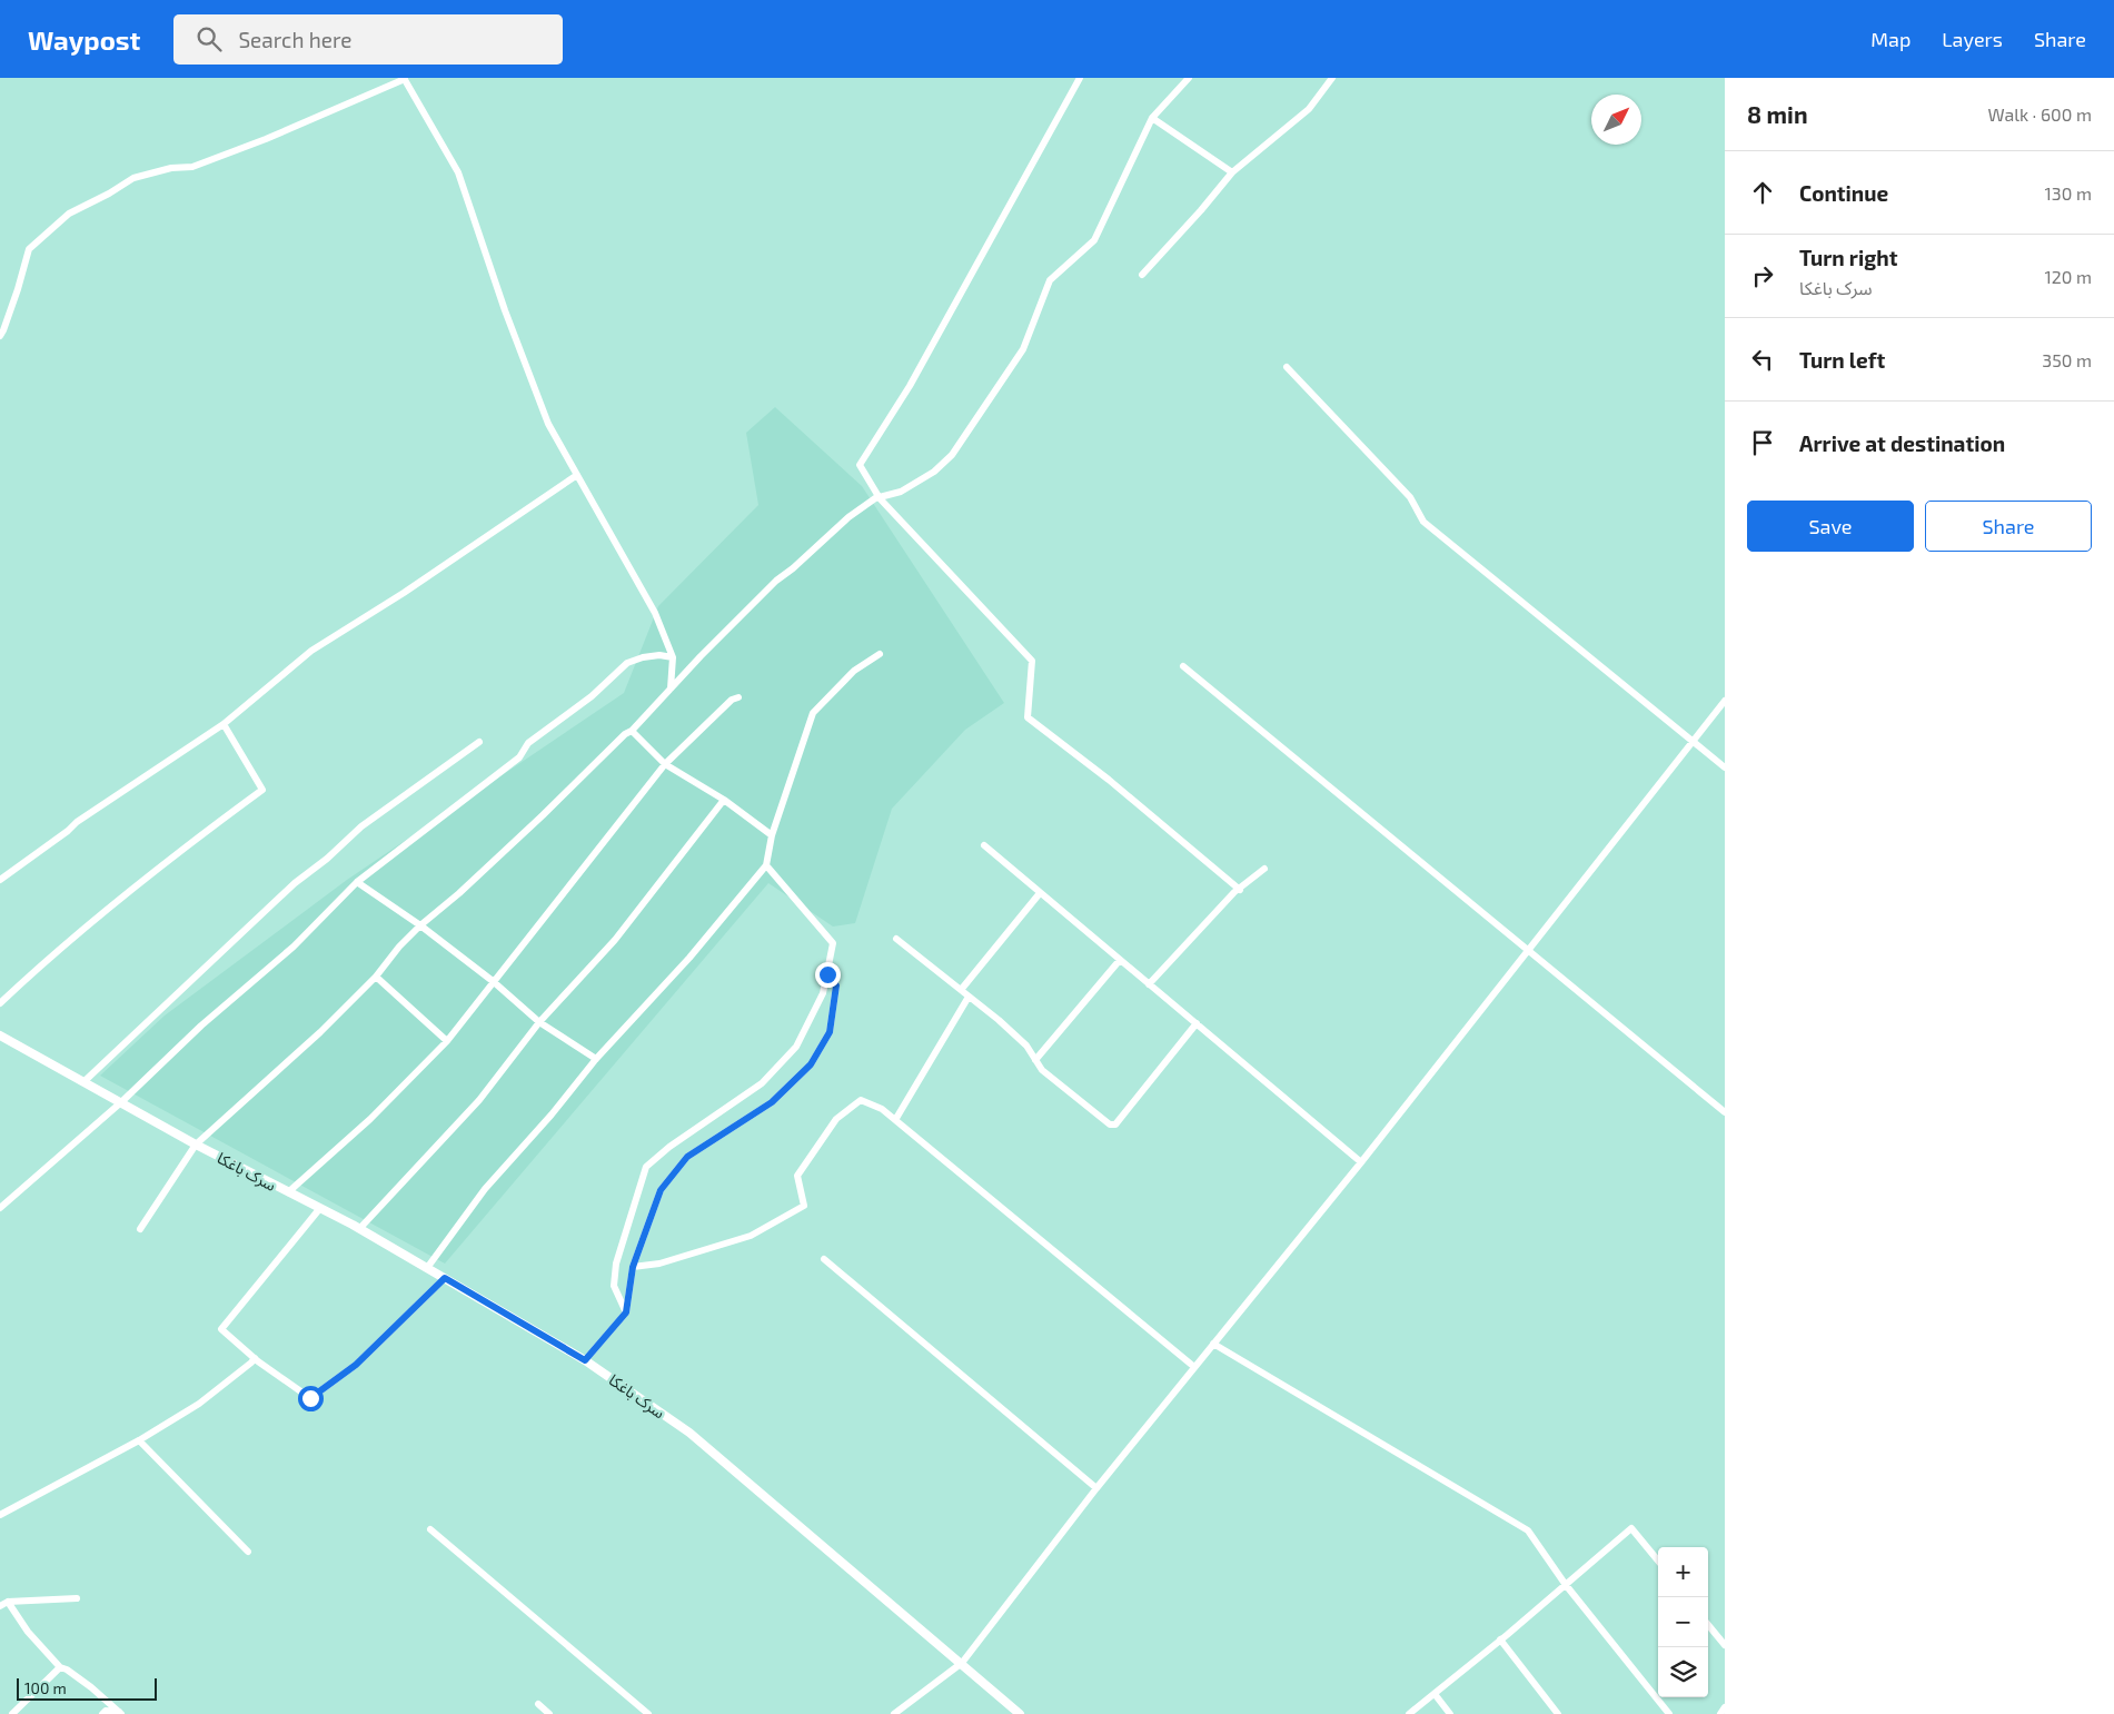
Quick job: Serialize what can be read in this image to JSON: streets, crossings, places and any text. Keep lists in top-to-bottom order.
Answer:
{
  "streets": {
    "street": ["سرک باغکا"]
  },
  "scale_bar": "100 m",
  "north": "top right",
  "page": {
    "header": "Waypost",
    "search": "Search here",
    "nav": ["Map", "Layers", "Share"],
    "heading": ["8 min", "Walk · 600 m"],
    "list": [
      ["Continue", "130 m"],
      ["Turn right", "سرک باغکا", "120 m"],
      ["Turn left", "350 m"],
      "Arrive at destination"
    ],
    "buttons": ["Save", "Share"],
    "map_buttons": ["+", "−"],
    "scale": "100 m"
  }
}
